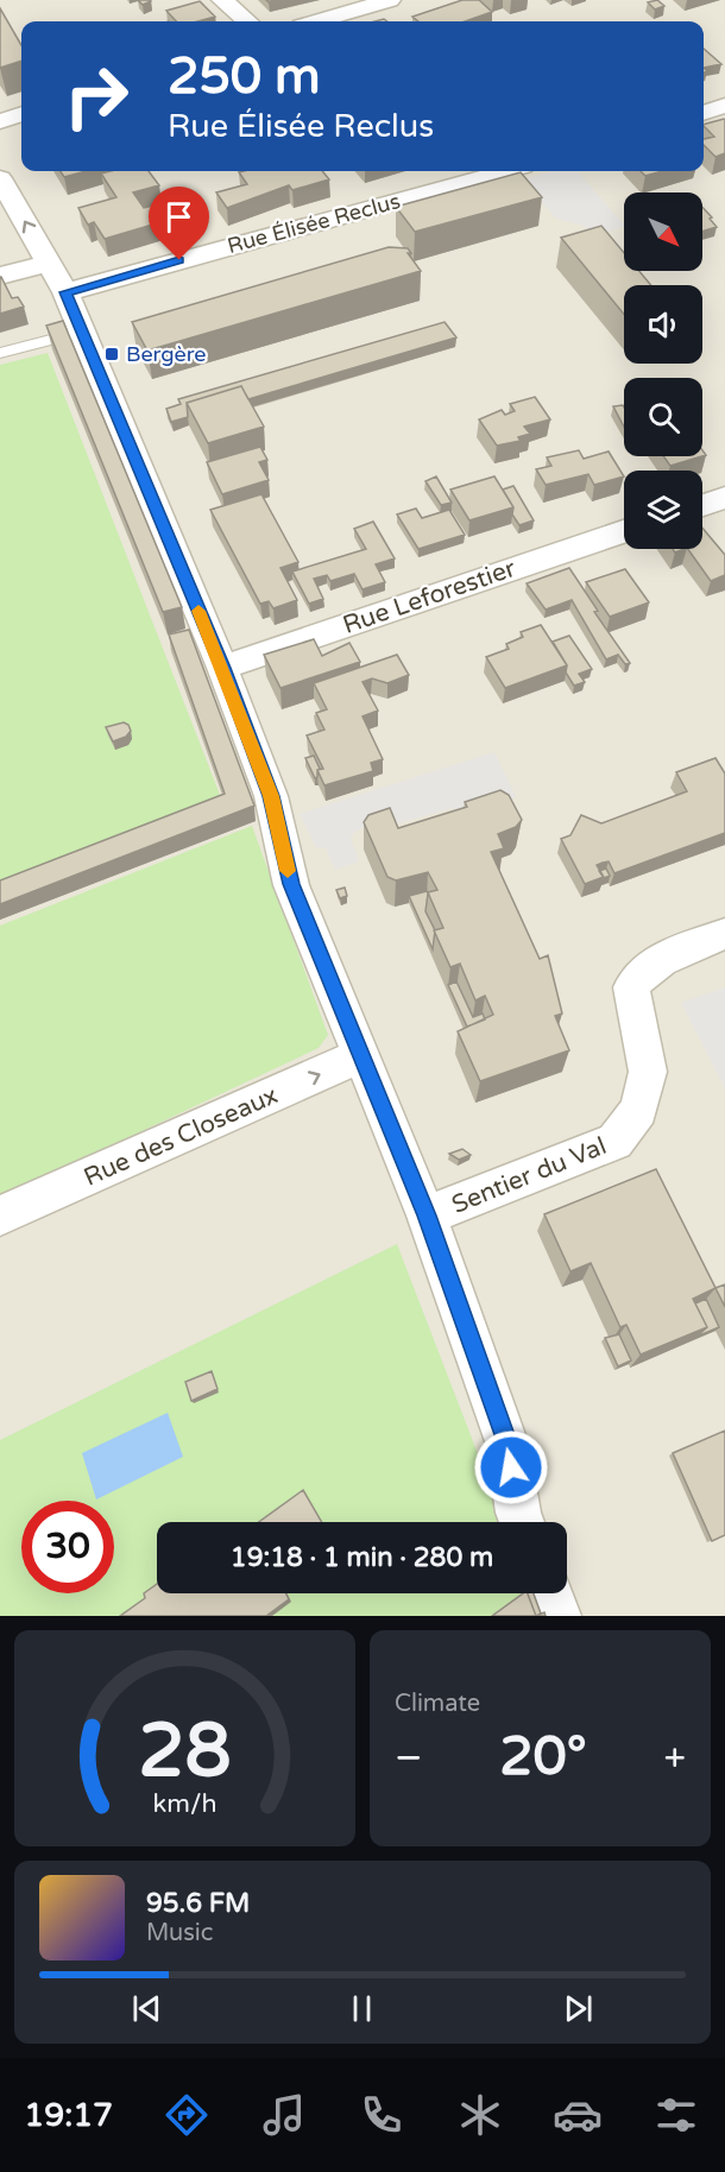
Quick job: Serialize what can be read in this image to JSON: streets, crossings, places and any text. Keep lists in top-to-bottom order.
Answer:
{
  "streets": {
    "street": [
      "Rue Élisée Reclus",
      "Rue Leforestier",
      "Rue des Closeaux",
      "Sentier du Val"
    ]
  },
  "one_way": ["Rue des Closeaux"],
  "places": {
    "transit": ["Bergère"]
  },
  "north": "bottom right",
  "page": {
    "turn": ["250 m", "Rue Élisée Reclus"],
    "limit": "30",
    "trip": "19:18 · 1 min · 280 m",
    "tile": "Climate",
    "heat": ["−", "20°", "+"],
    "song": ["95.6 FM", "Music"],
    "tabs": "19:17",
    "gauge": ["28", "km/h"]
  }
}
